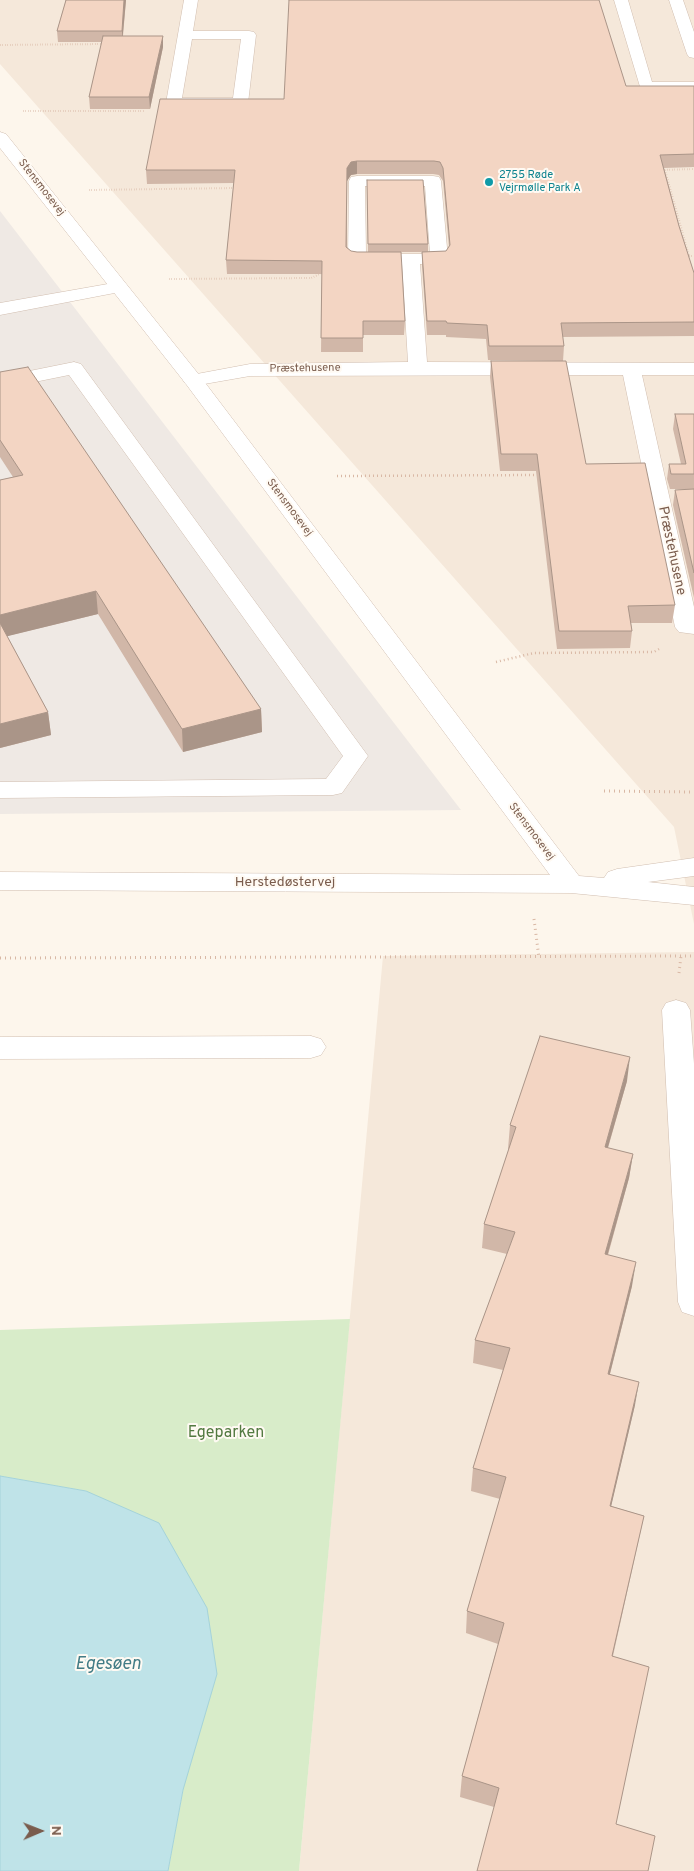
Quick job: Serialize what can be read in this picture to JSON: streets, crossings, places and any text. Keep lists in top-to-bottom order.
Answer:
{
  "streets": {
    "street": ["Stensmosevej", "Præstehusene", "Herstedøstervej"]
  },
  "crossings": [
    ["Stensmosevej", "Præstehusene"],
    ["Stensmosevej", "Herstedøstervej"]
  ],
  "water": ["Egesøen"],
  "parks": ["Egeparken"],
  "places": ["2755 Røde Vejrmølle Park A"],
  "north": "right"
}
